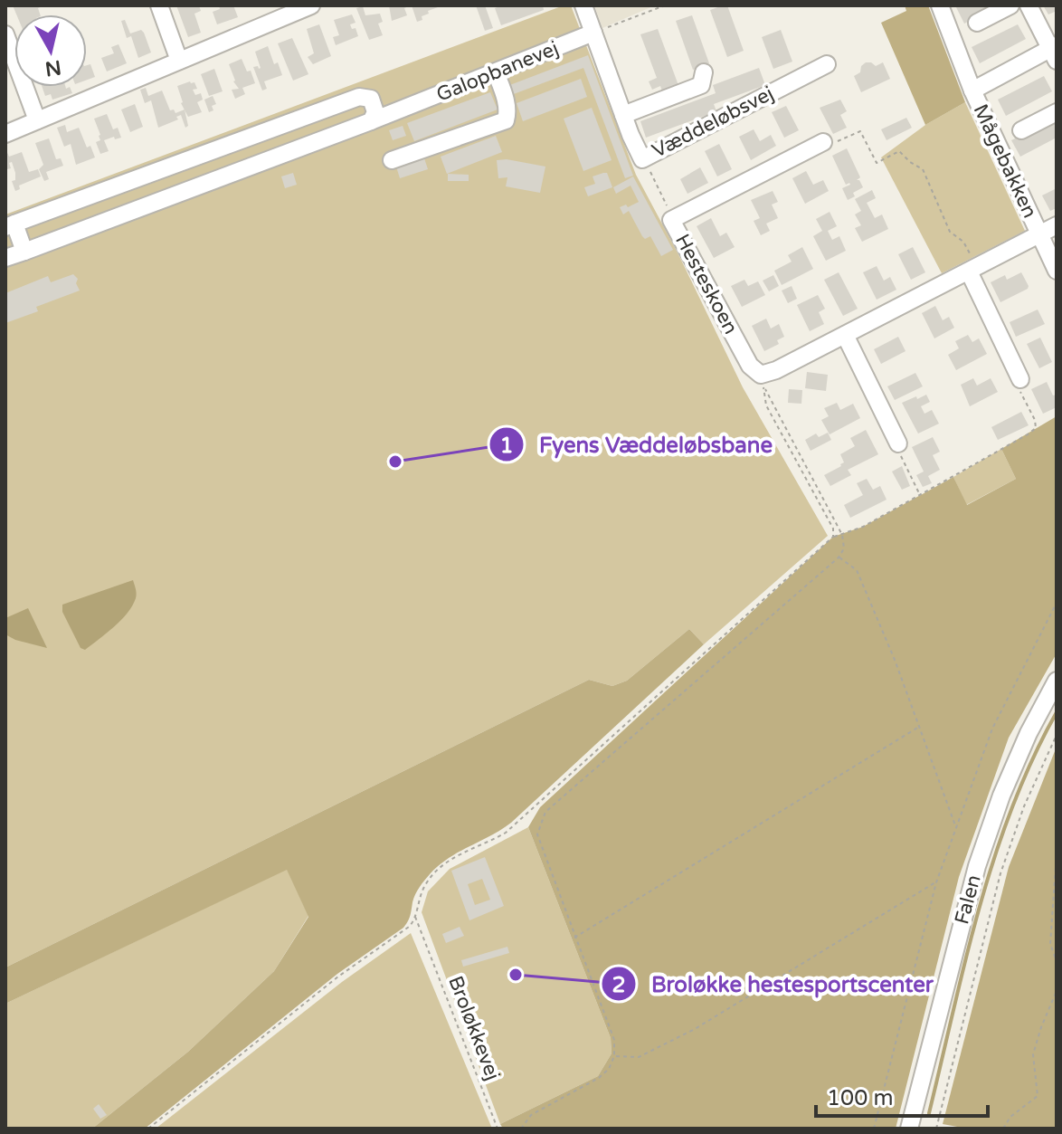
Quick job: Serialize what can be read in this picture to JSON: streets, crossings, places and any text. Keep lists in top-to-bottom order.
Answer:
{
  "streets": {
    "street": [
      "Galopbanevej",
      "Væddeløbsvej",
      "Mågebakken",
      "Hesteskoen",
      "Falen"
    ],
    "path": ["Broløkkevej"]
  },
  "crossings": [
    ["Galopbanevej", "Væddeløbsvej"]
  ],
  "places": ["Fyens Væddeløbsbane", "Broløkke hestesportscenter"],
  "scale_bar": "100 m",
  "north": "bottom"
}
